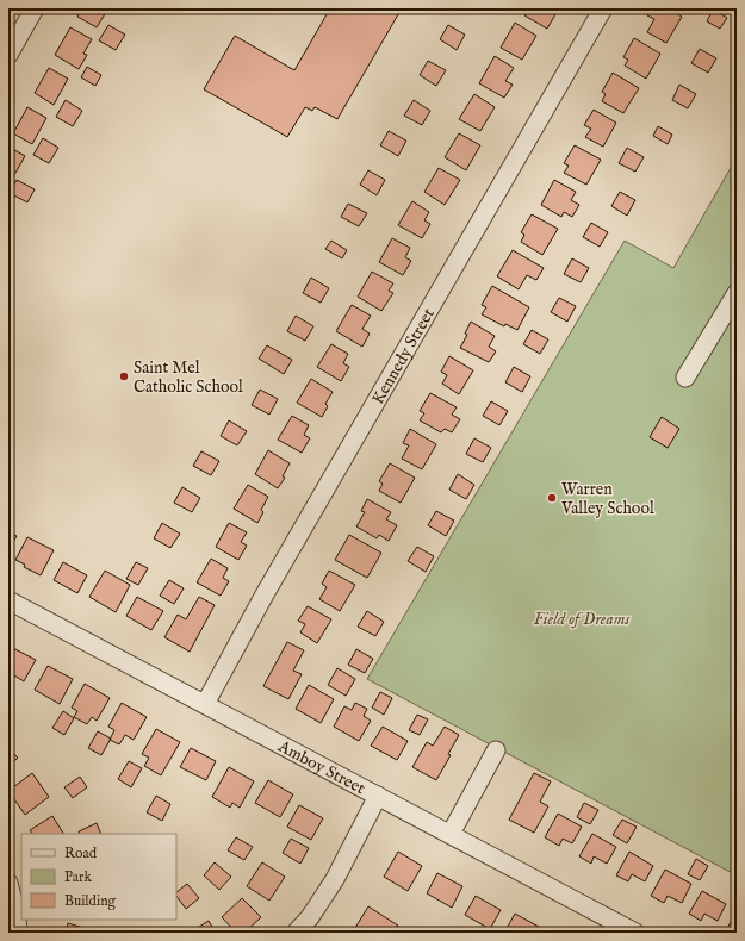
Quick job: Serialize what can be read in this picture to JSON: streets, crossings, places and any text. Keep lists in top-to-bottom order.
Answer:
{
  "streets": {
    "street": ["Kennedy Street", "Amboy Street"]
  },
  "crossings": [
    ["Kennedy Street", "Amboy Street"]
  ],
  "parks": ["Field of Dreams"],
  "places": ["Saint Mel Catholic School", "Warren Valley School"],
  "legend": ["Road", "Park", "Building"]
}
